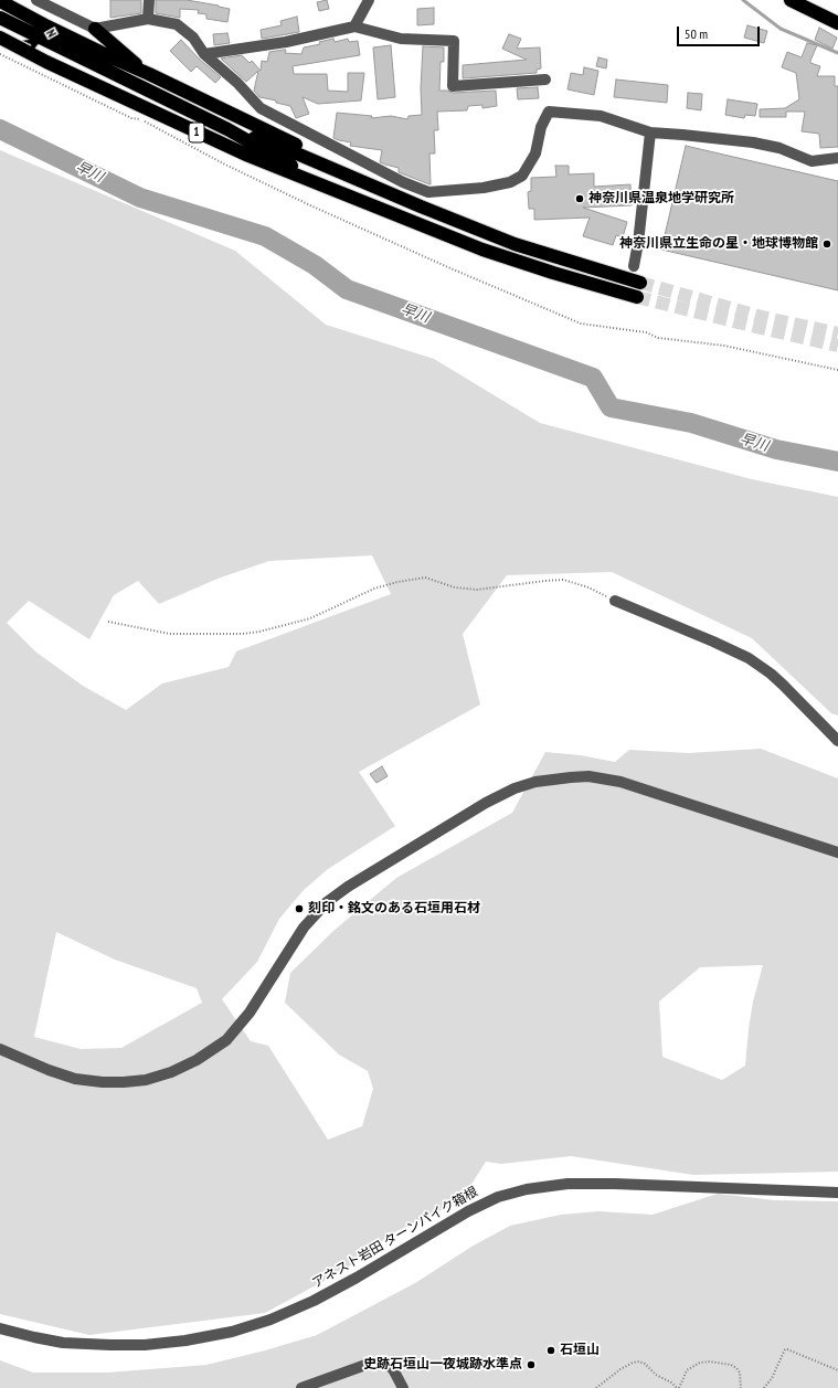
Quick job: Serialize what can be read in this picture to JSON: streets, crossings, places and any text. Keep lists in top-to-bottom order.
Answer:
{
  "streets": {
    "highway": ["1"],
    "street": ["アネスト岩田 ターンパイク箱根"]
  },
  "water": ["早川"],
  "places": [
    "神奈川県温泉地学研究所",
    "神奈川県立生命の星・地球博物館",
    "刻印・銘文のある石垣用石材",
    "石垣山",
    "史跡石垣山一夜城跡水準点"
  ],
  "scale_bar": "50 m",
  "north": "top right"
}
